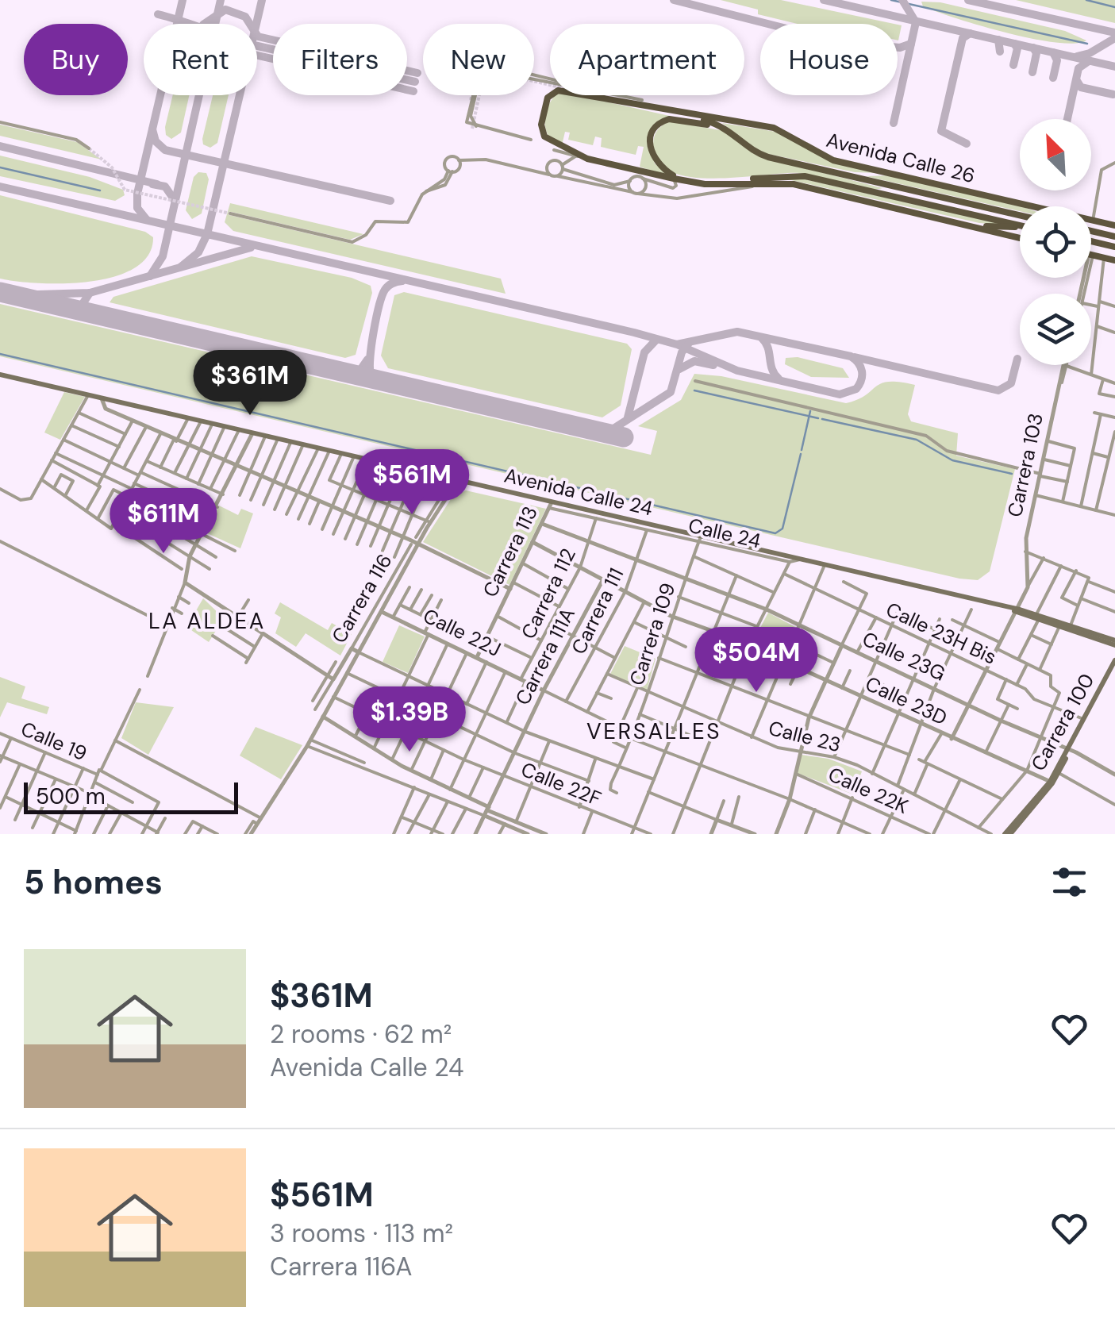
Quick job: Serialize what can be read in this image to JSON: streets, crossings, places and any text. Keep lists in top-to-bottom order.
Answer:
{
  "streets": {
    "main road": ["Avenida Calle 26", "Avenida Calle 24", "Carrera 100"],
    "street": [
      "Carrera 103",
      "Calle 24",
      "Carrera 113",
      "Carrera 112",
      "Carrera 116",
      "Carrera 111",
      "Calle 22J",
      "Calle 23H Bis",
      "Carrera 109",
      "Carrera 111A",
      "Calle 23G",
      "Calle 23D",
      "Calle 23",
      "Calle 19",
      "Calle 22F",
      "Calle 22K"
    ]
  },
  "crossings": [
    ["Avenida Calle 24", "Calle 24"],
    ["Avenida Calle 24", "Carrera 113"],
    ["Avenida Calle 24", "Carrera 109"],
    ["Calle 24", "Carrera 113"],
    ["Calle 24", "Carrera 112"],
    ["Calle 24", "Carrera 111"],
    ["Calle 24", "Carrera 109"],
    ["Carrera 113", "Calle 22J"],
    ["Carrera 113", "Calle 23G"],
    ["Carrera 113", "Calle 23D"],
    ["Carrera 112", "Calle 22J"],
    ["Carrera 112", "Calle 23G"],
    ["Carrera 112", "Calle 23D"],
    ["Carrera 116", "Calle 22J"],
    ["Carrera 111", "Calle 22J"],
    ["Carrera 111", "Calle 23G"],
    ["Carrera 111", "Calle 23D"],
    ["Calle 22J", "Carrera 111A"],
    ["Calle 23H Bis", "Carrera 100"],
    ["Carrera 109", "Calle 23G"],
    ["Carrera 109", "Calle 23D"],
    ["Carrera 109", "Calle 23"],
    ["Carrera 111A", "Calle 23D"],
    ["Carrera 111A", "Calle 22F"],
    ["Calle 23G", "Carrera 100"],
    ["Calle 23D", "Carrera 100"]
  ],
  "districts": ["LA ALDEA", "VERSALLES"],
  "scale_bar": "500 m",
  "north": "top left",
  "page": {
    "chip": [
      "Buy",
      "Rent",
      "Filters",
      "New",
      "Apartment",
      "House"
    ],
    "price": [
      "$361M",
      "$561M",
      "$611M",
      "$504M",
      "$1.39B"
    ],
    "scale": "500 m",
    "heading": "5 homes",
    "list": [
      {
        "name": "$361M",
        "note": "2 rooms · 62 m² · Avenida Calle 24"
      },
      {
        "name": "$561M",
        "note": "3 rooms · 113 m² · Carrera 116A"
      }
    ]
  }
}
